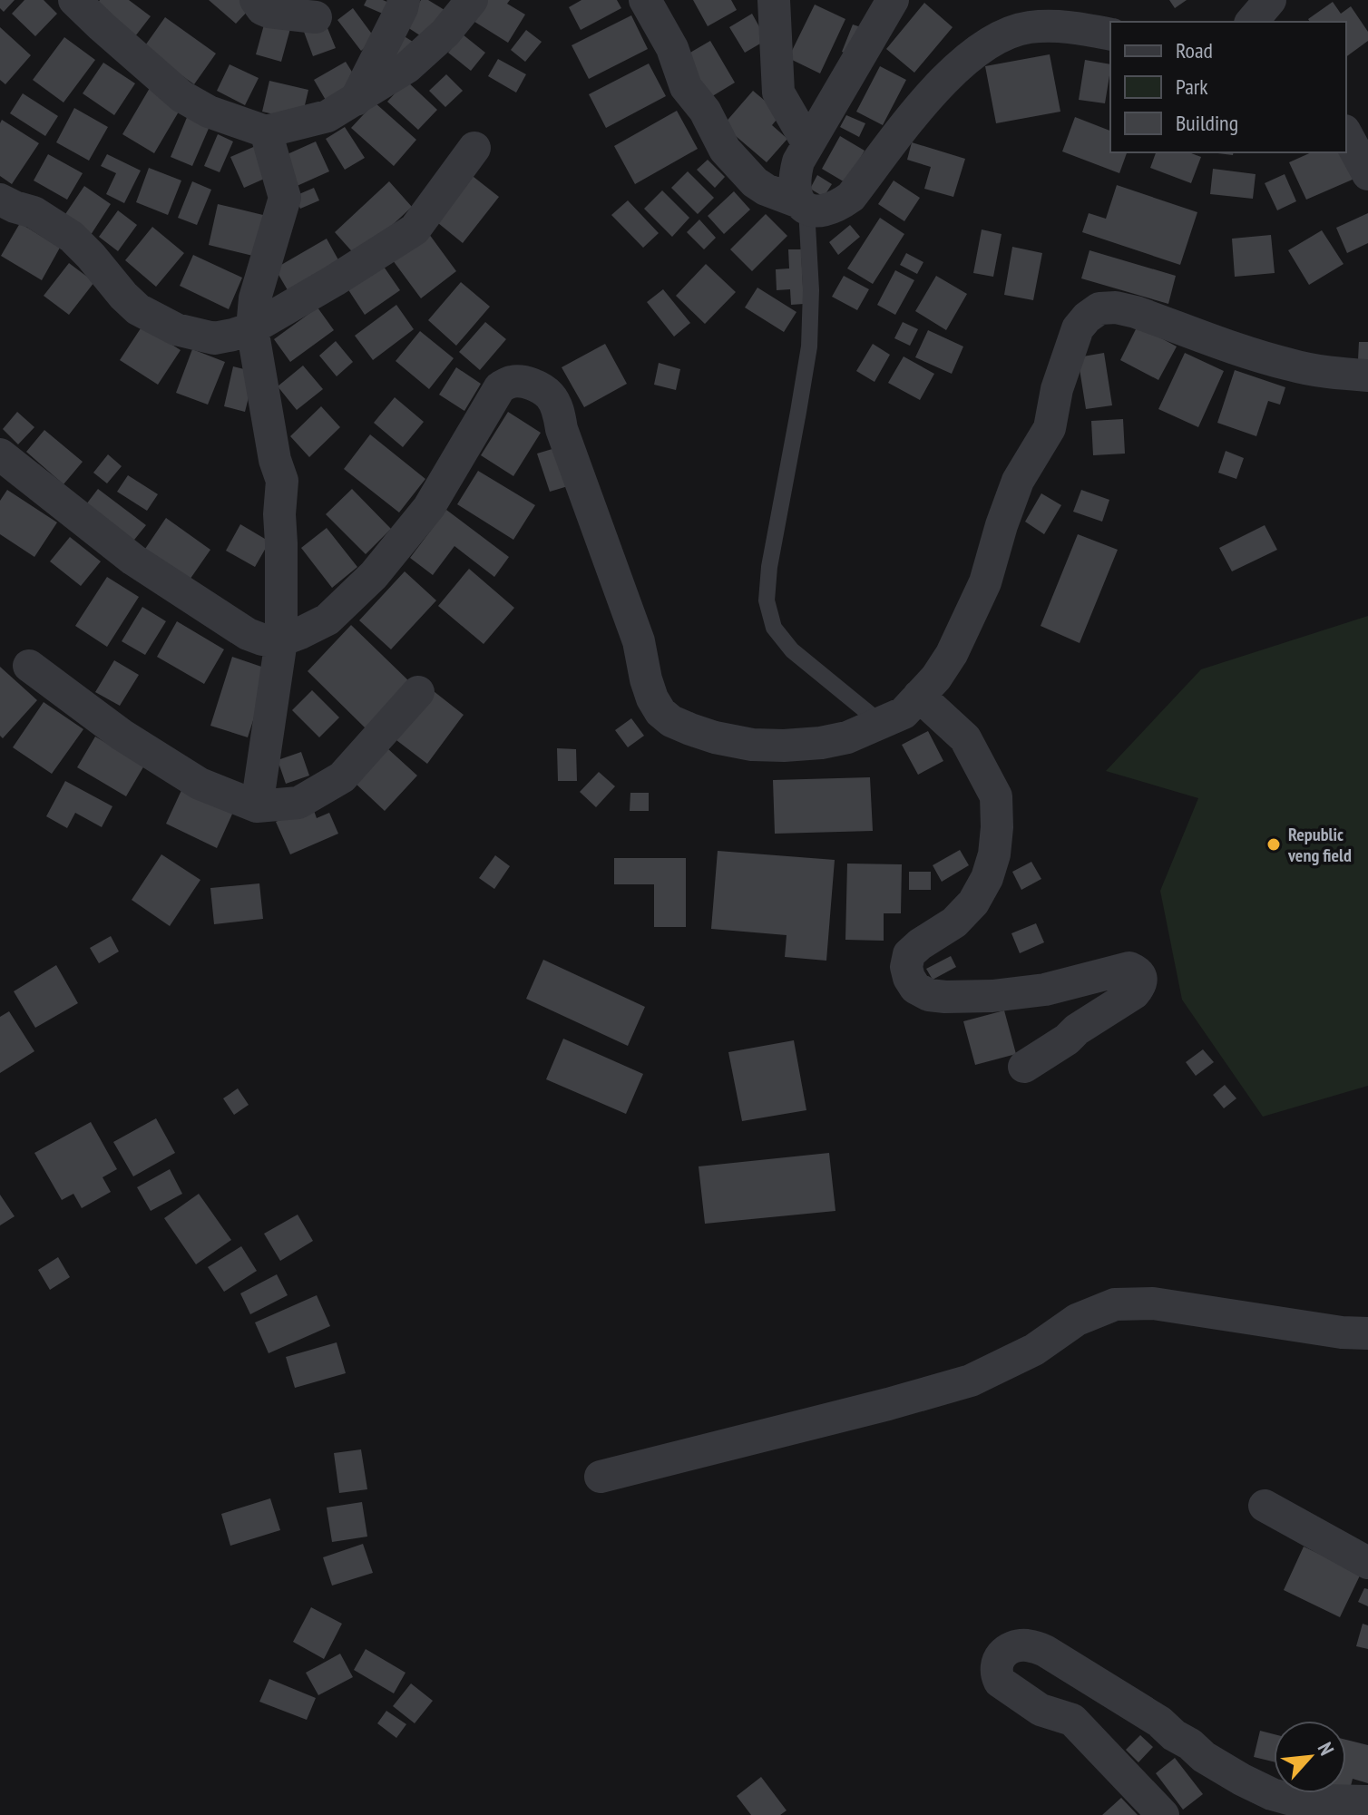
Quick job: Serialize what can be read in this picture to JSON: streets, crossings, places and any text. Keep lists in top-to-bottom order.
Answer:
{
  "places": ["Republic veng field"],
  "legend": ["Road", "Park", "Building"],
  "north": "top right"
}
